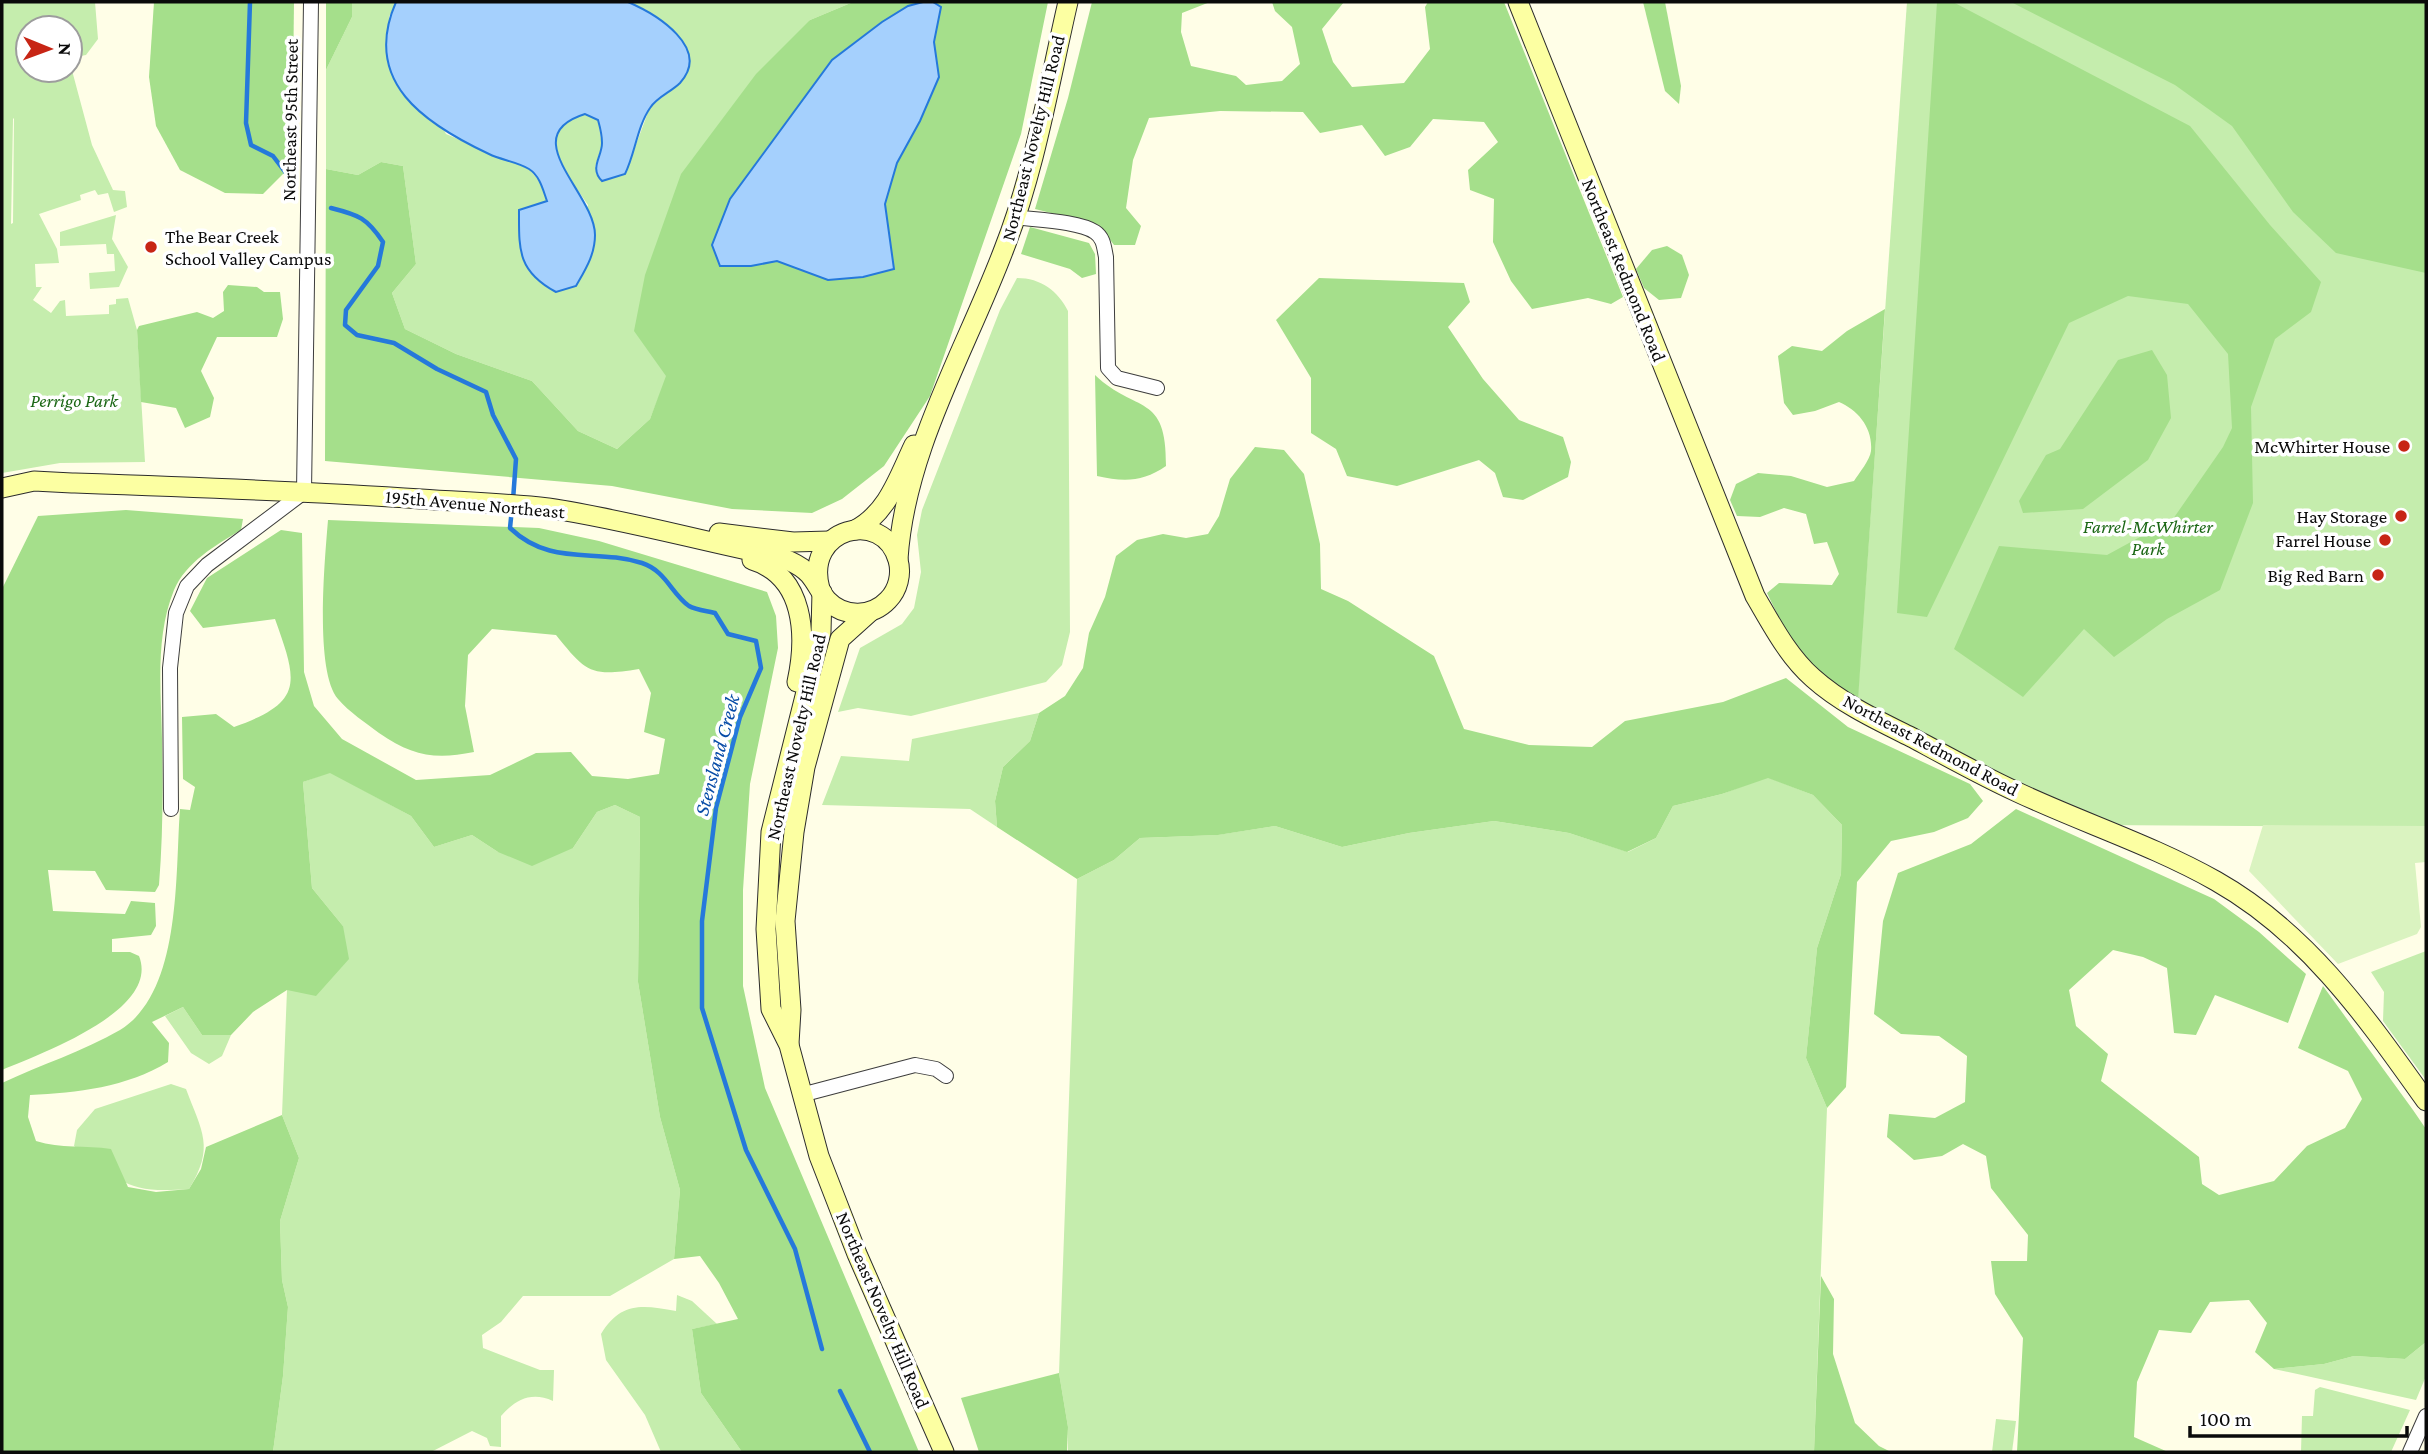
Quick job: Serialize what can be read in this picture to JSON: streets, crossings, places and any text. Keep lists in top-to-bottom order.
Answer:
{
  "streets": {
    "street": [
      "Northeast 95th Street",
      "Northeast Novelty Hill Road",
      "Northeast Redmond Road",
      "195th Avenue Northeast"
    ]
  },
  "crossings": [
    ["Northeast 95th Street", "195th Avenue Northeast"]
  ],
  "water": ["Stensland Creek"],
  "parks": ["Perrigo Park", "Farrel-McWhirter Park"],
  "places": [
    "The Bear Creek School Valley Campus",
    "McWhirter House",
    "Hay Storage",
    "Farrel House",
    "Big Red Barn"
  ],
  "scale_bar": "100 m",
  "north": "right"
}
